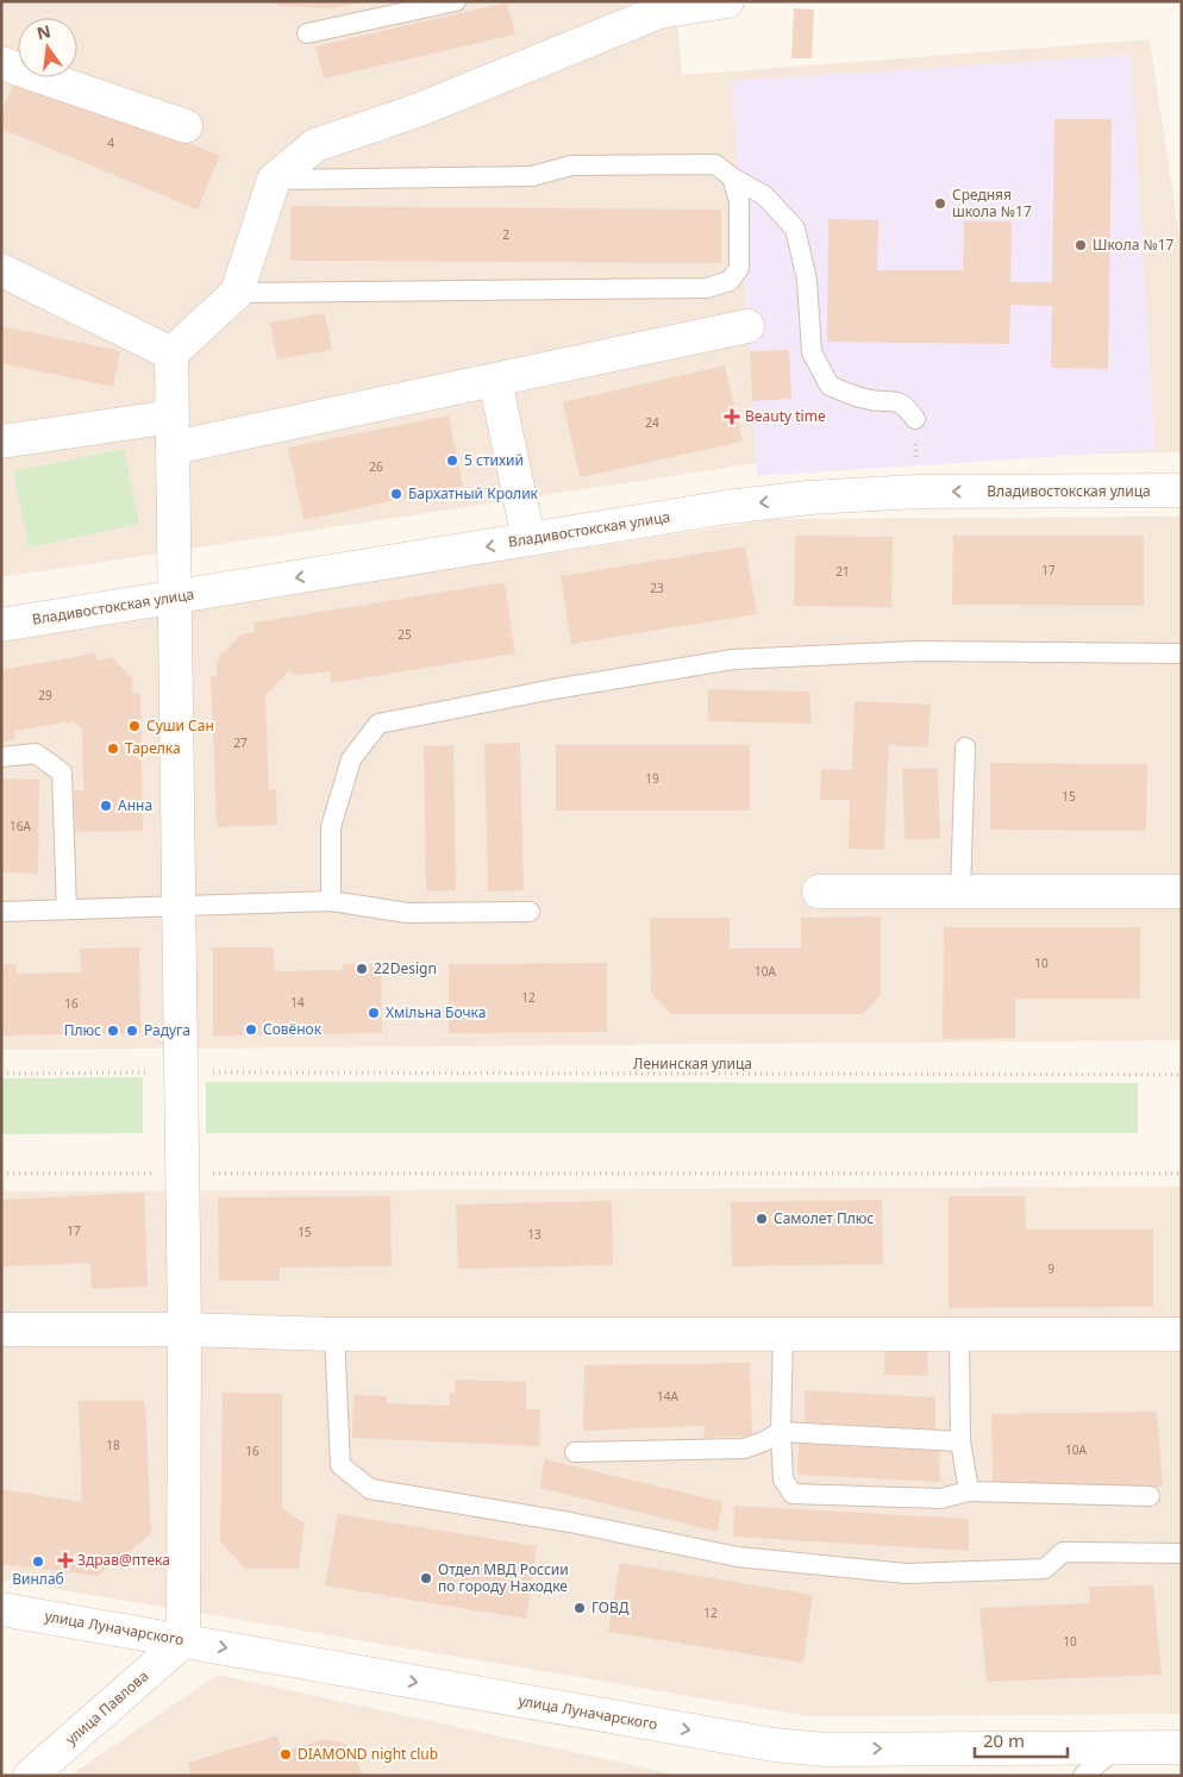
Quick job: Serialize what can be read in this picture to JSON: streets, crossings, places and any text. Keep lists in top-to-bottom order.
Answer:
{
  "streets": {
    "street": ["Владивостокская улица", "улица Луначарского", "улица Павлова"],
    "path": ["Ленинская улица"]
  },
  "crossings": [
    ["улица Луначарского", "улица Павлова"]
  ],
  "one_way": ["улица Луначарского"],
  "places": {
    "other": [
      "Средняя школа №17",
      "Школа №17",
      "5 стихий",
      "Бархатный Кролик",
      "Суши Сан",
      "Тарелка",
      "Анна",
      "22Design",
      "Хмільна Бочка",
      "Совёнок",
      "Плюс",
      "Радуга",
      "Самолет Плюс",
      "Винлаб",
      "Отдел МВД России по городу Находке",
      "ГОВД",
      "DIAMOND night club"
    ],
    "health": ["Beauty time", "Здрав@птека"]
  },
  "house_numbers": [
    "4",
    "2",
    "24",
    "26",
    "17",
    "21",
    "23",
    "25",
    "29",
    "27",
    "19",
    "15",
    "16А",
    "10",
    "10А",
    "12",
    "14",
    "16",
    "17",
    "15",
    "13",
    "9",
    "14А",
    "18",
    "10А",
    "16",
    "12",
    "10"
  ],
  "scale_bar": "20 m",
  "north": "top"
}
